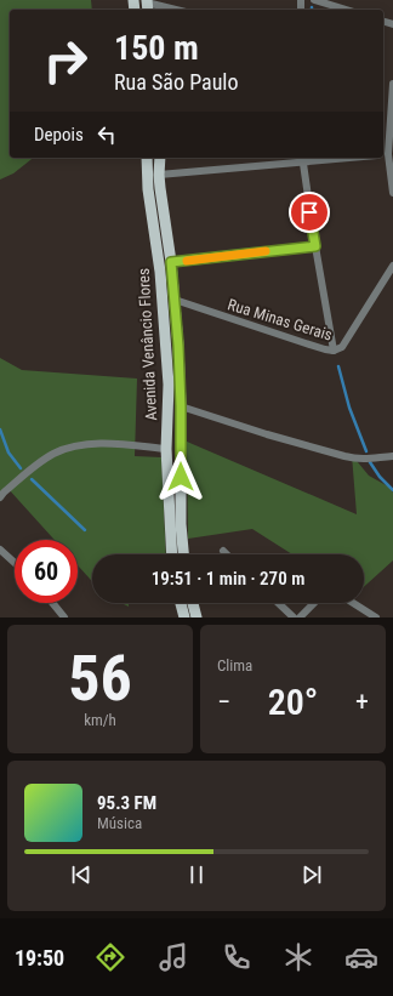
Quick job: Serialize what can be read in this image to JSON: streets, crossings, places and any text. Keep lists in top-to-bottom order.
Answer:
{
  "streets": {
    "main road": ["Avenida Venâncio Flores"],
    "street": ["Rua Minas Gerais"]
  },
  "crossings": [
    ["Rua Minas Gerais", "Avenida Venâncio Flores"]
  ],
  "page": {
    "turn": ["150 m", "Rua São Paulo"],
    "then": "Depois",
    "limit": "60",
    "trip": "19:51 · 1 min · 270 m",
    "tile": [
      ["56", "km/h"],
      "Clima"
    ],
    "heat": ["−", "20°", "+"],
    "song": ["95.3 FM", "Música"],
    "tabs": "19:50"
  }
}
